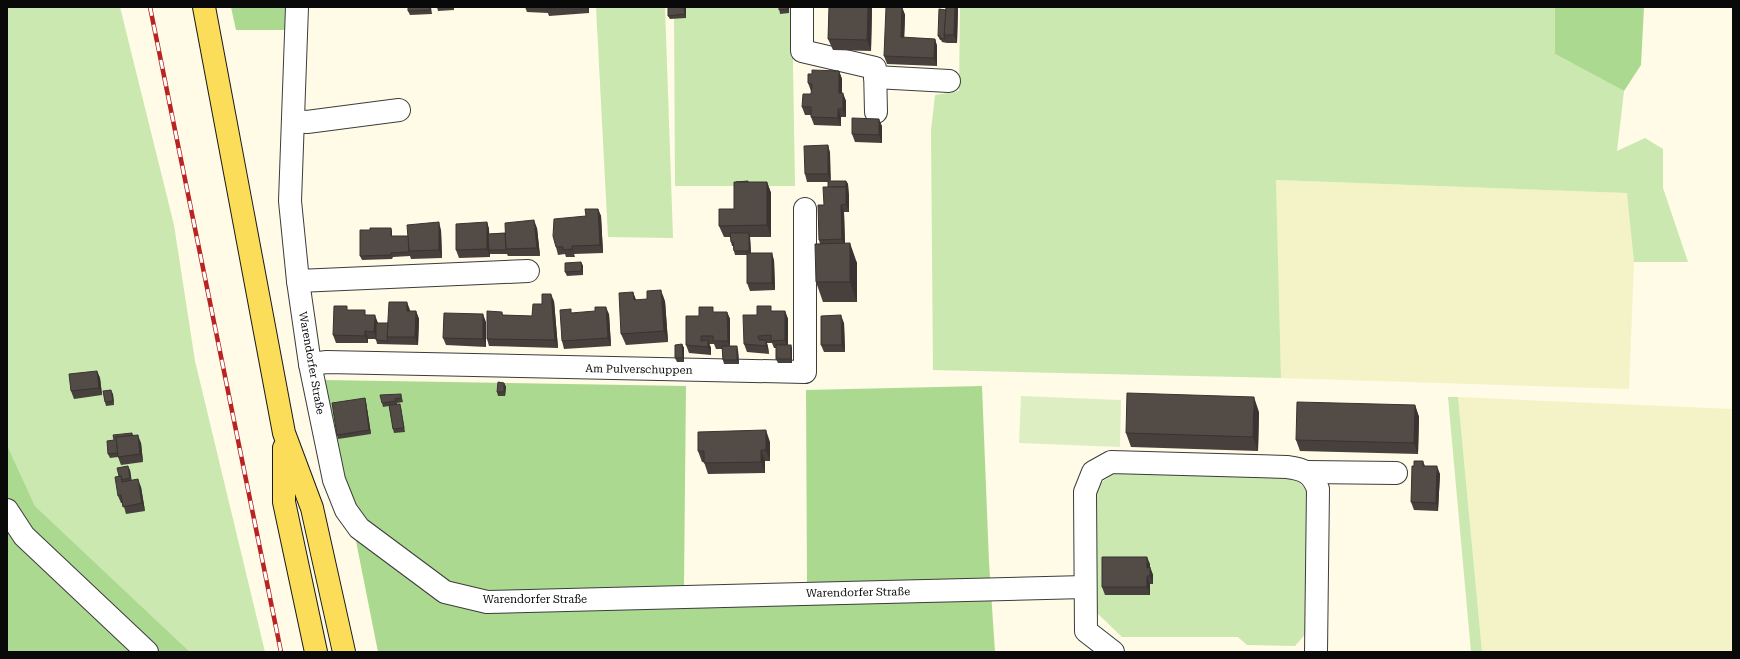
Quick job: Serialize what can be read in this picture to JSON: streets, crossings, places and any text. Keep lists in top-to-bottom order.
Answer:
{
  "streets": {
    "street": ["Warendorfer Straße", "Am Pulverschuppen"]
  },
  "crossings": [
    ["Warendorfer Straße", "Am Pulverschuppen"]
  ]
}
